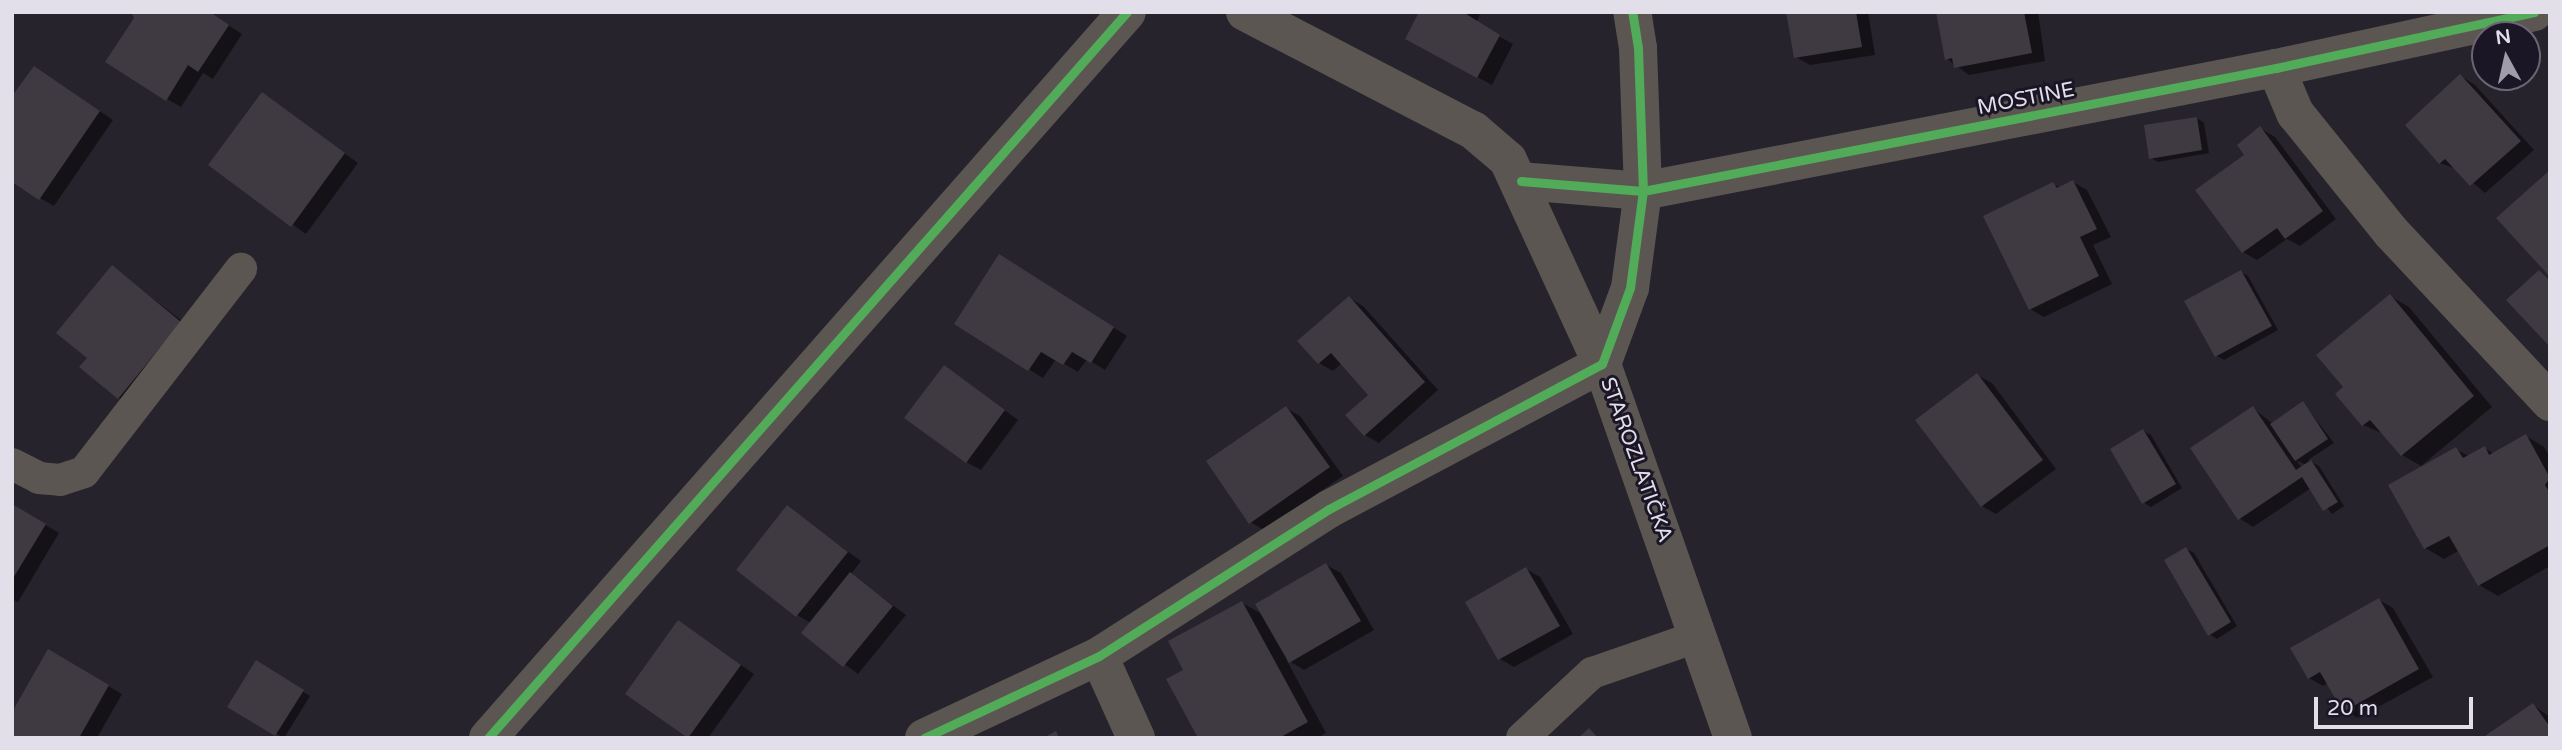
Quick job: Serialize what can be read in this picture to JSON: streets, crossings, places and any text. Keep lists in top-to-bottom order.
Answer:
{
  "streets": {
    "street": ["MOSTINE", "STAROZLATIČKA"]
  },
  "crossings": [
    ["MOSTINE", "STAROZLATIČKA"]
  ],
  "scale_bar": "20 m",
  "north": "top"
}
